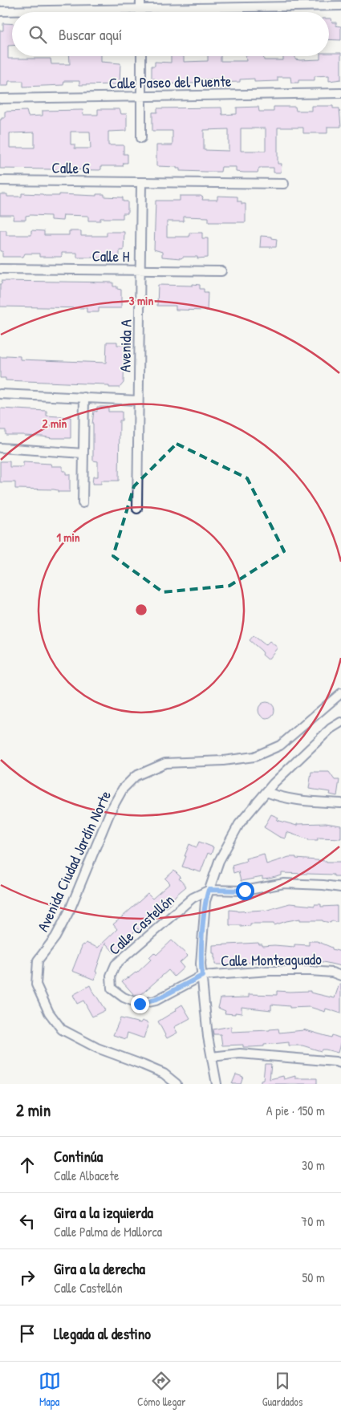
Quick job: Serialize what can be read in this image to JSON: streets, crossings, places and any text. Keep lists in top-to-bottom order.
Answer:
{
  "streets": {
    "street": [
      "Calle Paseo del Puente",
      "Calle G",
      "Calle H",
      "Avenida A",
      "Avenida Ciudad Jardín Norte",
      "Calle Castellón",
      "Calle Monteaguado"
    ]
  },
  "crossings": [
    ["Calle G", "Avenida A"],
    ["Calle H", "Avenida A"],
    ["Calle Castellón", "Calle Monteaguado"]
  ],
  "page": {
    "search": "Buscar aquí",
    "heading": ["2 min", "A pie · 150 m"],
    "list": [
      ["Continúa", "Calle Albacete", "30 m"],
      ["Gira a la izquierda", "Calle Palma de Mallorca", "70 m"],
      ["Gira a la derecha", "Calle Castellón", "50 m"],
      "Llegada al destino"
    ],
    "nav": ["Mapa", "Cómo llegar", "Guardados"]
  },
  "rings": ["3 min", "2 min", "1 min"]
}
